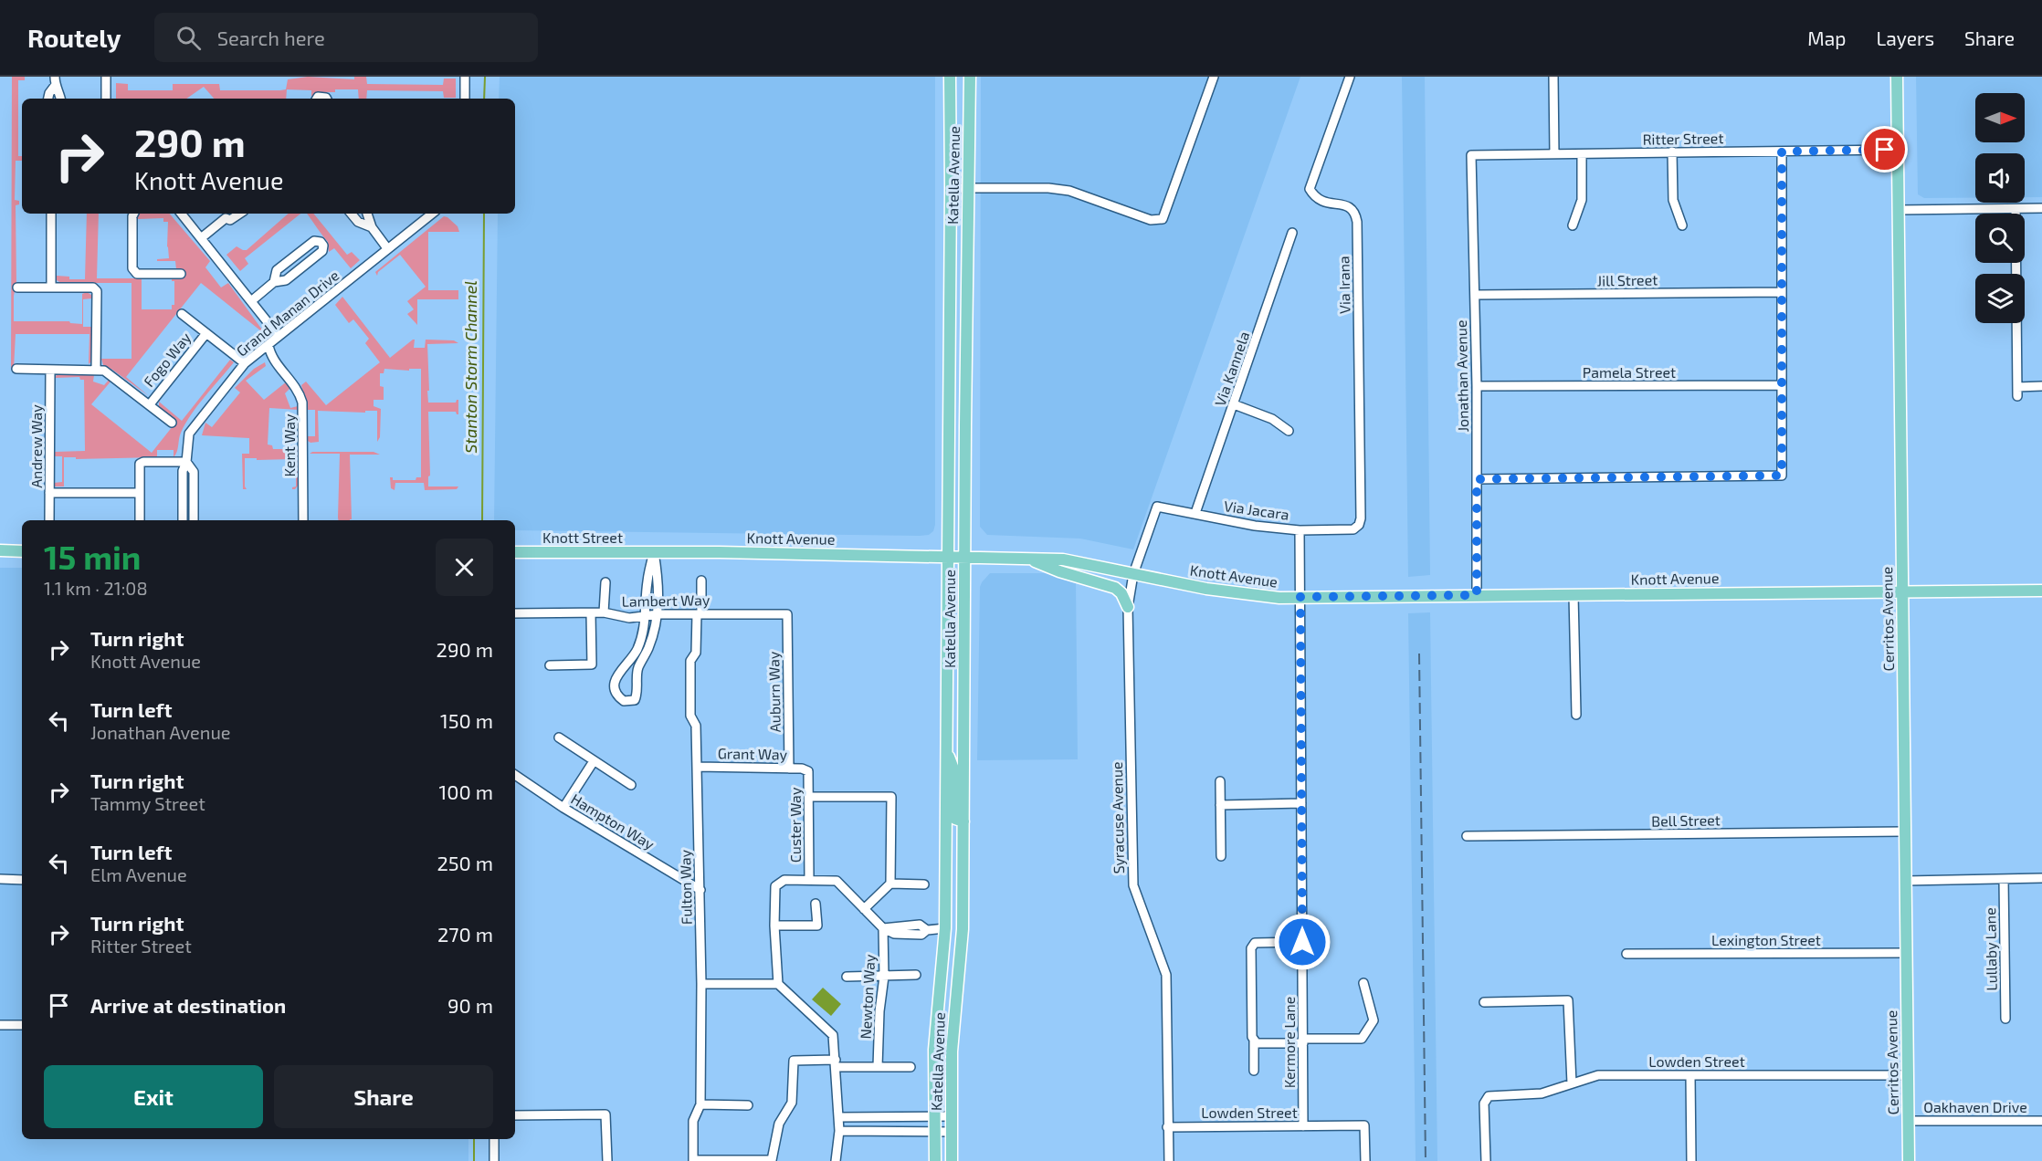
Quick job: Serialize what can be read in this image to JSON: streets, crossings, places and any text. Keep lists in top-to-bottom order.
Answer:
{
  "streets": {
    "main road": [
      "Katella Avenue",
      "Knott Street",
      "Knott Avenue",
      "Cerritos Avenue"
    ],
    "street": [
      "Ritter Street",
      "Jill Street",
      "Via Irana",
      "Grand Manan Drive",
      "Fogo Way",
      "Via Kannela",
      "Pamela Street",
      "Jonathan Avenue",
      "Kent Way",
      "Andrew Way",
      "Via Jacara",
      "Lambert Way",
      "Auburn Way",
      "Grant Way",
      "Syracuse Avenue",
      "Bell Street",
      "Hampton Way",
      "Custer Way",
      "Fulton Way",
      "Lexington Street",
      "Lullaby Lane",
      "Newton Way",
      "Kermore Lane",
      "Lowden Street",
      "Oakhaven Drive"
    ]
  },
  "crossings": [
    ["Ritter Street", "Jonathan Avenue"],
    ["Ritter Street", "Cerritos Avenue"],
    ["Katella Avenue", "Knott Avenue"],
    ["Jill Street", "Jonathan Avenue"],
    ["Via Irana", "Via Jacara"],
    ["Grand Manan Drive", "Kent Way"],
    ["Via Kannela", "Via Jacara"],
    ["Pamela Street", "Jonathan Avenue"],
    ["Jonathan Avenue", "Knott Avenue"],
    ["Via Jacara", "Syracuse Avenue"],
    ["Via Jacara", "Kermore Lane"],
    ["Knott Street", "Knott Avenue"],
    ["Knott Avenue", "Cerritos Avenue"],
    ["Knott Avenue", "Syracuse Avenue"],
    ["Knott Avenue", "Kermore Lane"],
    ["Lambert Way", "Auburn Way"],
    ["Lambert Way", "Fulton Way"],
    ["Cerritos Avenue", "Bell Street"],
    ["Cerritos Avenue", "Lexington Street"],
    ["Cerritos Avenue", "Lowden Street"],
    ["Cerritos Avenue", "Oakhaven Drive"],
    ["Auburn Way", "Grant Way"],
    ["Grant Way", "Custer Way"],
    ["Grant Way", "Fulton Way"],
    ["Syracuse Avenue", "Lowden Street"],
    ["Hampton Way", "Fulton Way"],
    ["Kermore Lane", "Lowden Street"]
  ],
  "water": ["Stanton Storm Channel"],
  "north": "right",
  "page": {
    "header": "Routely",
    "search": "Search here",
    "nav": ["Map", "Layers", "Share"],
    "turn": ["290 m", "Knott Avenue"],
    "heading": ["15 min", "1.1 km · 21:08"],
    "list": [
      {
        "name": "Turn right",
        "note": "Knott Avenue",
        "value": "290 m"
      },
      {
        "name": "Turn left",
        "note": "Jonathan Avenue",
        "value": "150 m"
      },
      {
        "name": "Turn right",
        "note": "Tammy Street",
        "value": "100 m"
      },
      {
        "name": "Turn left",
        "note": "Elm Avenue",
        "value": "250 m"
      },
      {
        "name": "Turn right",
        "note": "Ritter Street",
        "value": "270 m"
      },
      {
        "name": "Arrive at destination",
        "value": "90 m"
      }
    ],
    "buttons": ["Exit", "Share"]
  }
}
